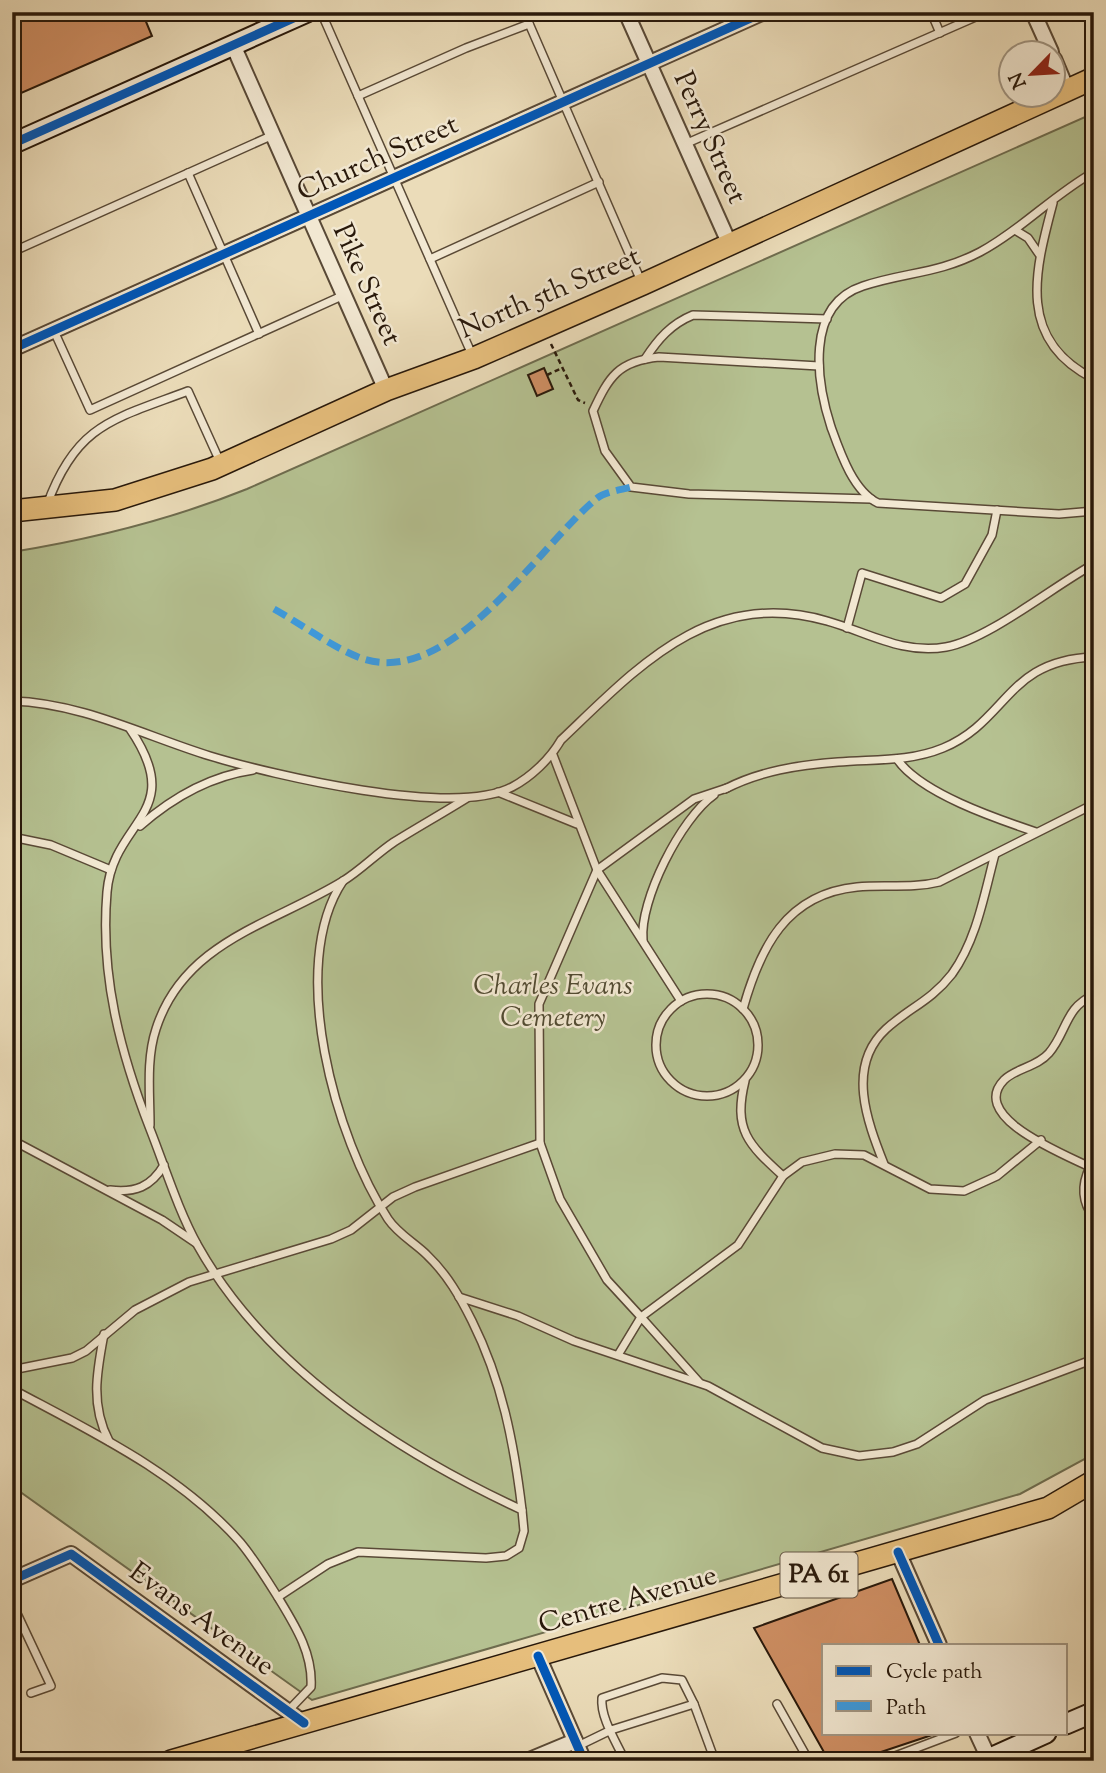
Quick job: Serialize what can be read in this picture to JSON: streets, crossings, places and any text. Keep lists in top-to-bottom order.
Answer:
{
  "streets": {
    "main road": ["North 5th Street", "PA 61", "Centre Avenue"],
    "street": [
      "Perry Street",
      "Church Street",
      "Pike Street",
      "Evans Avenue"
    ]
  },
  "crossings": [
    ["Perry Street", "Church Street"],
    ["Perry Street", "North 5th Street"],
    ["Church Street", "Pike Street"],
    ["Pike Street", "North 5th Street"],
    ["Centre Avenue", "Evans Avenue"]
  ],
  "parks": ["Charles Evans Cemetery"],
  "legend": ["Cycle path", "Path"],
  "north": "bottom left"
}
